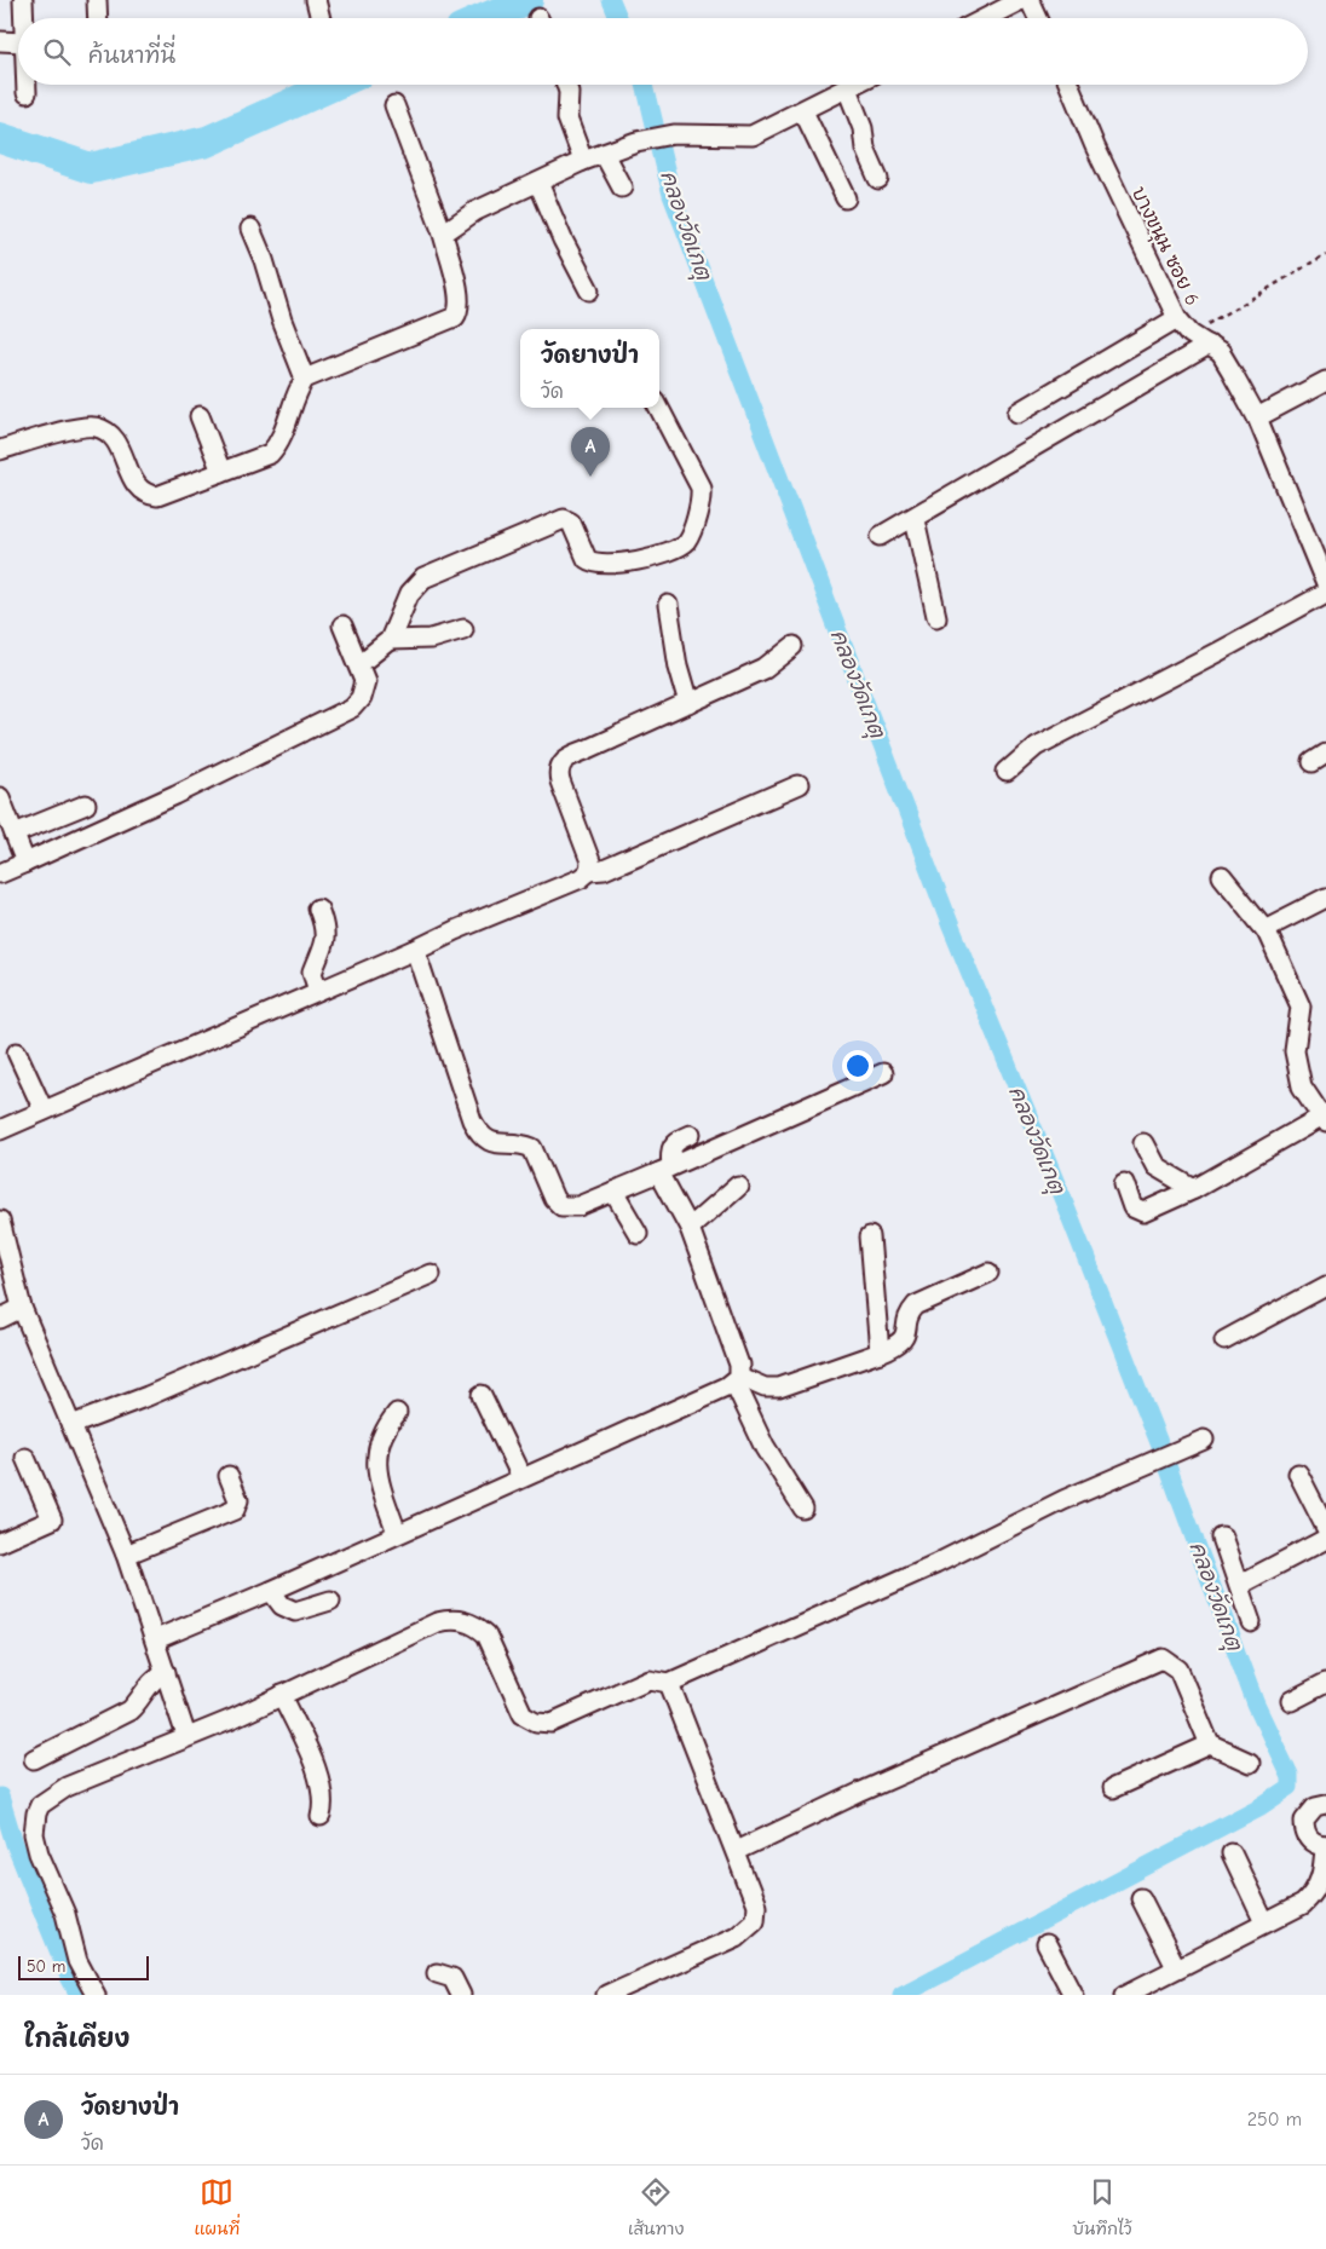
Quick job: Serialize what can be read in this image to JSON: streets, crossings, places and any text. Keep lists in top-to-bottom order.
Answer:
{
  "streets": {
    "street": ["บางขนุน ซอย 6"]
  },
  "water": ["คลองวัดเกตุ"],
  "scale_bar": "50 m",
  "page": {
    "search": "ค้นหาที่นี่",
    "popup": ["วัดยางป่า", "วัด"],
    "pins": "A",
    "scale": "50 m",
    "heading": "ใกล้เคียง",
    "list": [
      {
        "mark": "A",
        "name": "วัดยางป่า",
        "note": "วัด",
        "value": "250 m"
      }
    ],
    "nav": ["แผนที่", "เส้นทาง", "บันทึกไว้"]
  }
}
